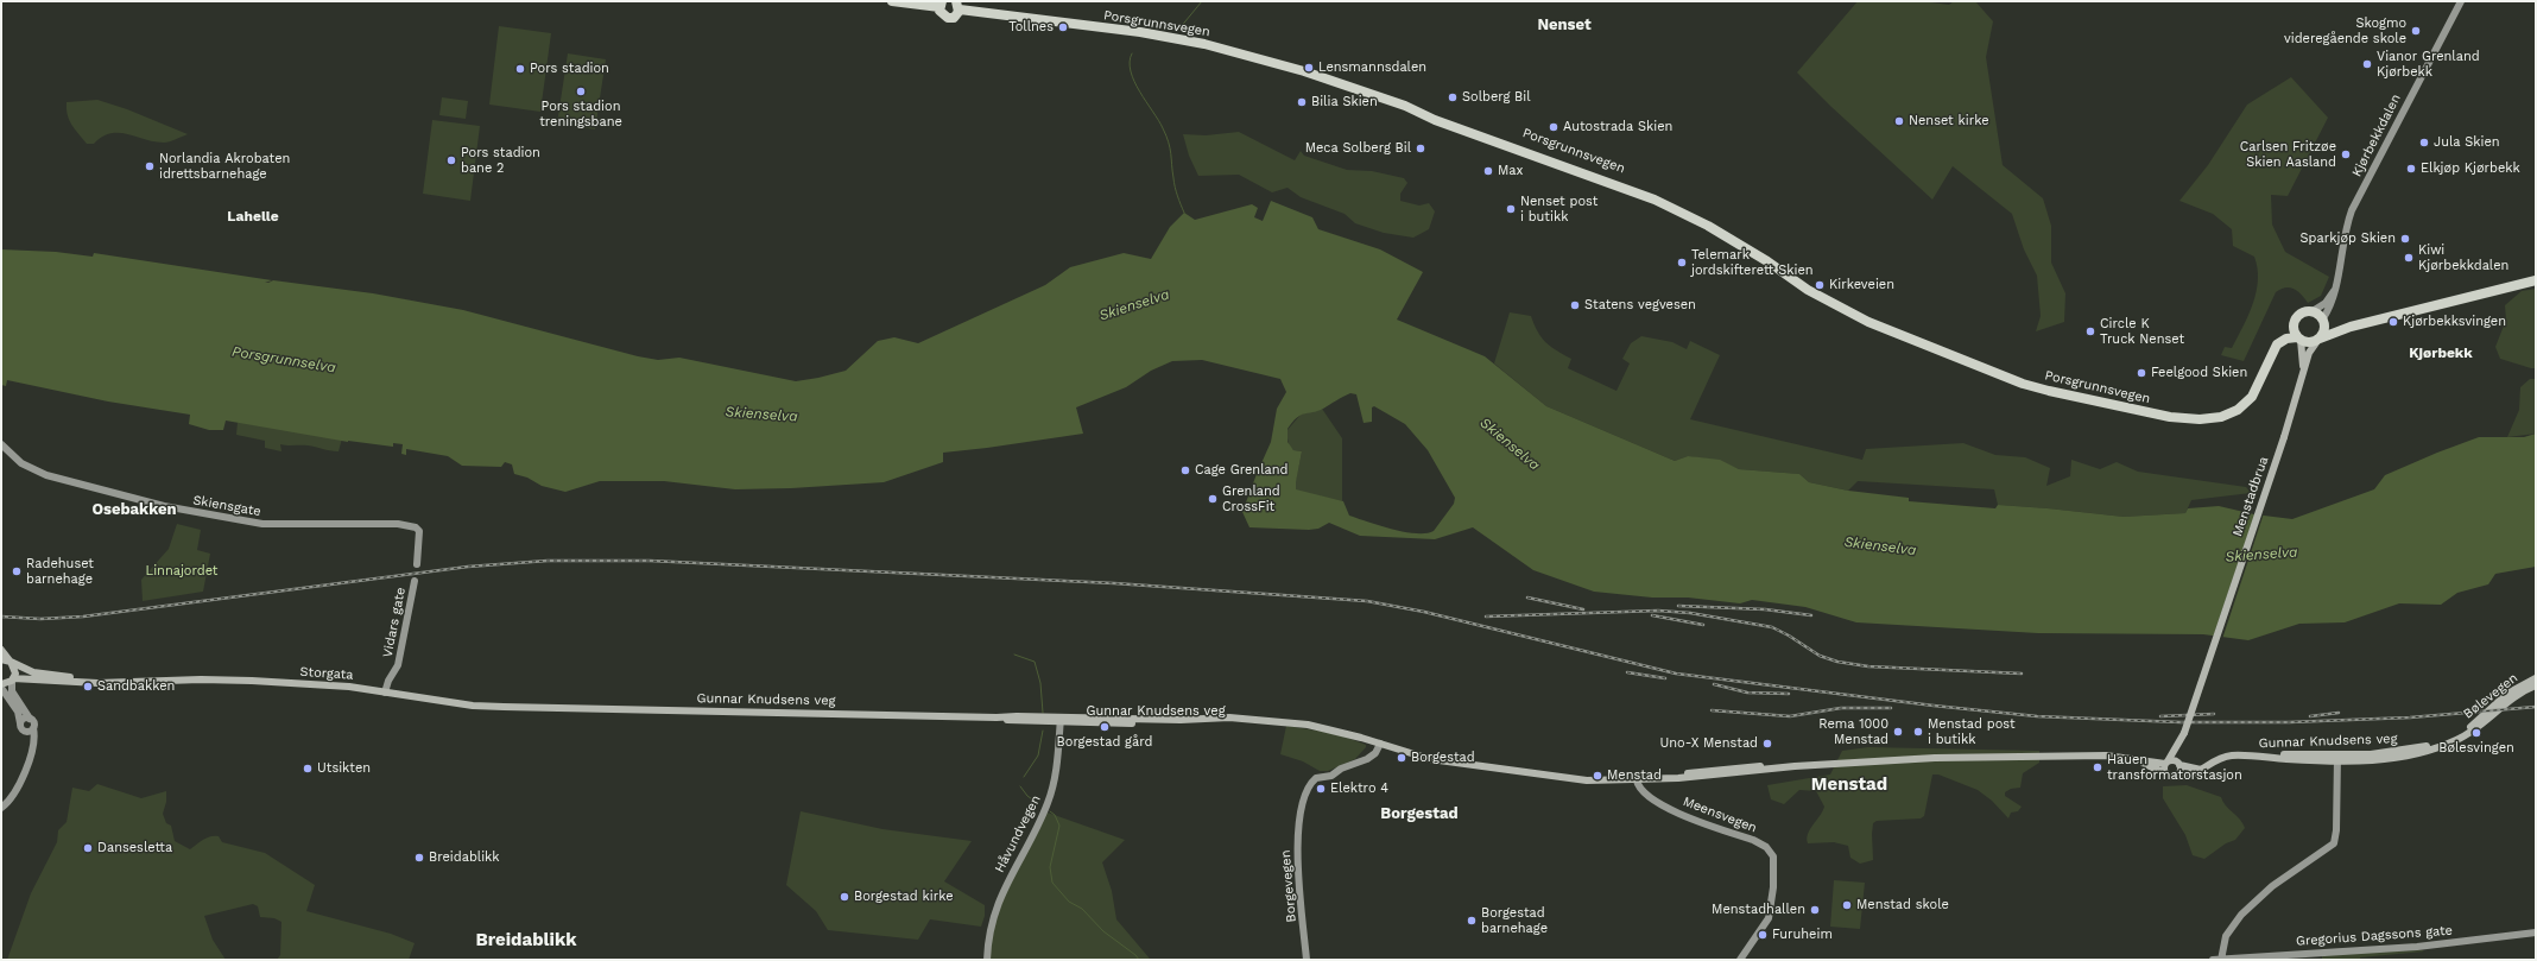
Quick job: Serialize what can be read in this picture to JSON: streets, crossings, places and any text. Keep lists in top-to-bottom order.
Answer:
{
  "streets": {
    "highway": ["Porsgrunnsvegen"],
    "main road": [
      "Menstadbrua",
      "Storgata",
      "Bølevegen",
      "Gunnar Knudsens veg"
    ],
    "street": [
      "Kjørbekkdalen",
      "Skiensgate",
      "Vidars gate",
      "Meensvegen",
      "Håvundvegen",
      "Borgevegen",
      "Gregorius Dagssons gate"
    ]
  },
  "crossings": [
    ["Porsgrunnsvegen", "Kjørbekkdalen"],
    ["Porsgrunnsvegen", "Menstadbrua"],
    ["Kjørbekkdalen", "Menstadbrua"],
    ["Menstadbrua", "Gunnar Knudsens veg"],
    ["Vidars gate", "Storgata"],
    ["Storgata", "Gunnar Knudsens veg"],
    ["Bølevegen", "Gunnar Knudsens veg"],
    ["Gunnar Knudsens veg", "Meensvegen"],
    ["Gunnar Knudsens veg", "Håvundvegen"],
    ["Gunnar Knudsens veg", "Borgevegen"]
  ],
  "districts": [
    "Nenset",
    "Lahelle",
    "Kjørbekk",
    "Osebakken",
    "Menstad",
    "Borgestad",
    "Breidablikk"
  ],
  "water": ["Skienselva", "Porsgrunnselva"],
  "parks": ["Linnajordet"],
  "places": [
    "Tollnes",
    "Skogmo videregående skole",
    "Vianor Grenland Kjørbekk",
    "Lensmannsdalen",
    "Pors stadion",
    "Pors stadion treningsbane",
    "Solberg Bil",
    "Bilia Skien",
    "Nenset kirke",
    "Autostrada Skien",
    "Jula Skien",
    "Meca Solberg Bil",
    "Carlsen Fritzøe Skien Aasland",
    "Pors stadion bane 2",
    "Norlandia Akrobaten idrettsbarnehage",
    "Elkjøp Kjørbekk",
    "Max",
    "Nenset post i butikk",
    "Sparkjøp Skien",
    "Kiwi Kjørbekkdalen",
    "Telemark jordskifterett Skien",
    "Kirkeveien",
    "Statens vegvesen",
    "Kjørbekksvingen",
    "Circle K Truck Nenset",
    "Feelgood Skien",
    "Cage Grenland",
    "Grenland CrossFit",
    "Radehuset barnehage",
    "Sandbakken",
    "Borgestad gård",
    "Rema 1000 Menstad",
    "Menstad post i butikk",
    "Bølesvingen",
    "Uno-X Menstad",
    "Borgestad",
    "Hauen transformatorstasjon",
    "Utsikten",
    "Menstad",
    "Elektro 4",
    "Dansesletta",
    "Breidablikk",
    "Borgestad kirke",
    "Menstad skole",
    "Menstadhallen",
    "Borgestad barnehage",
    "Furuheim"
  ]
}
